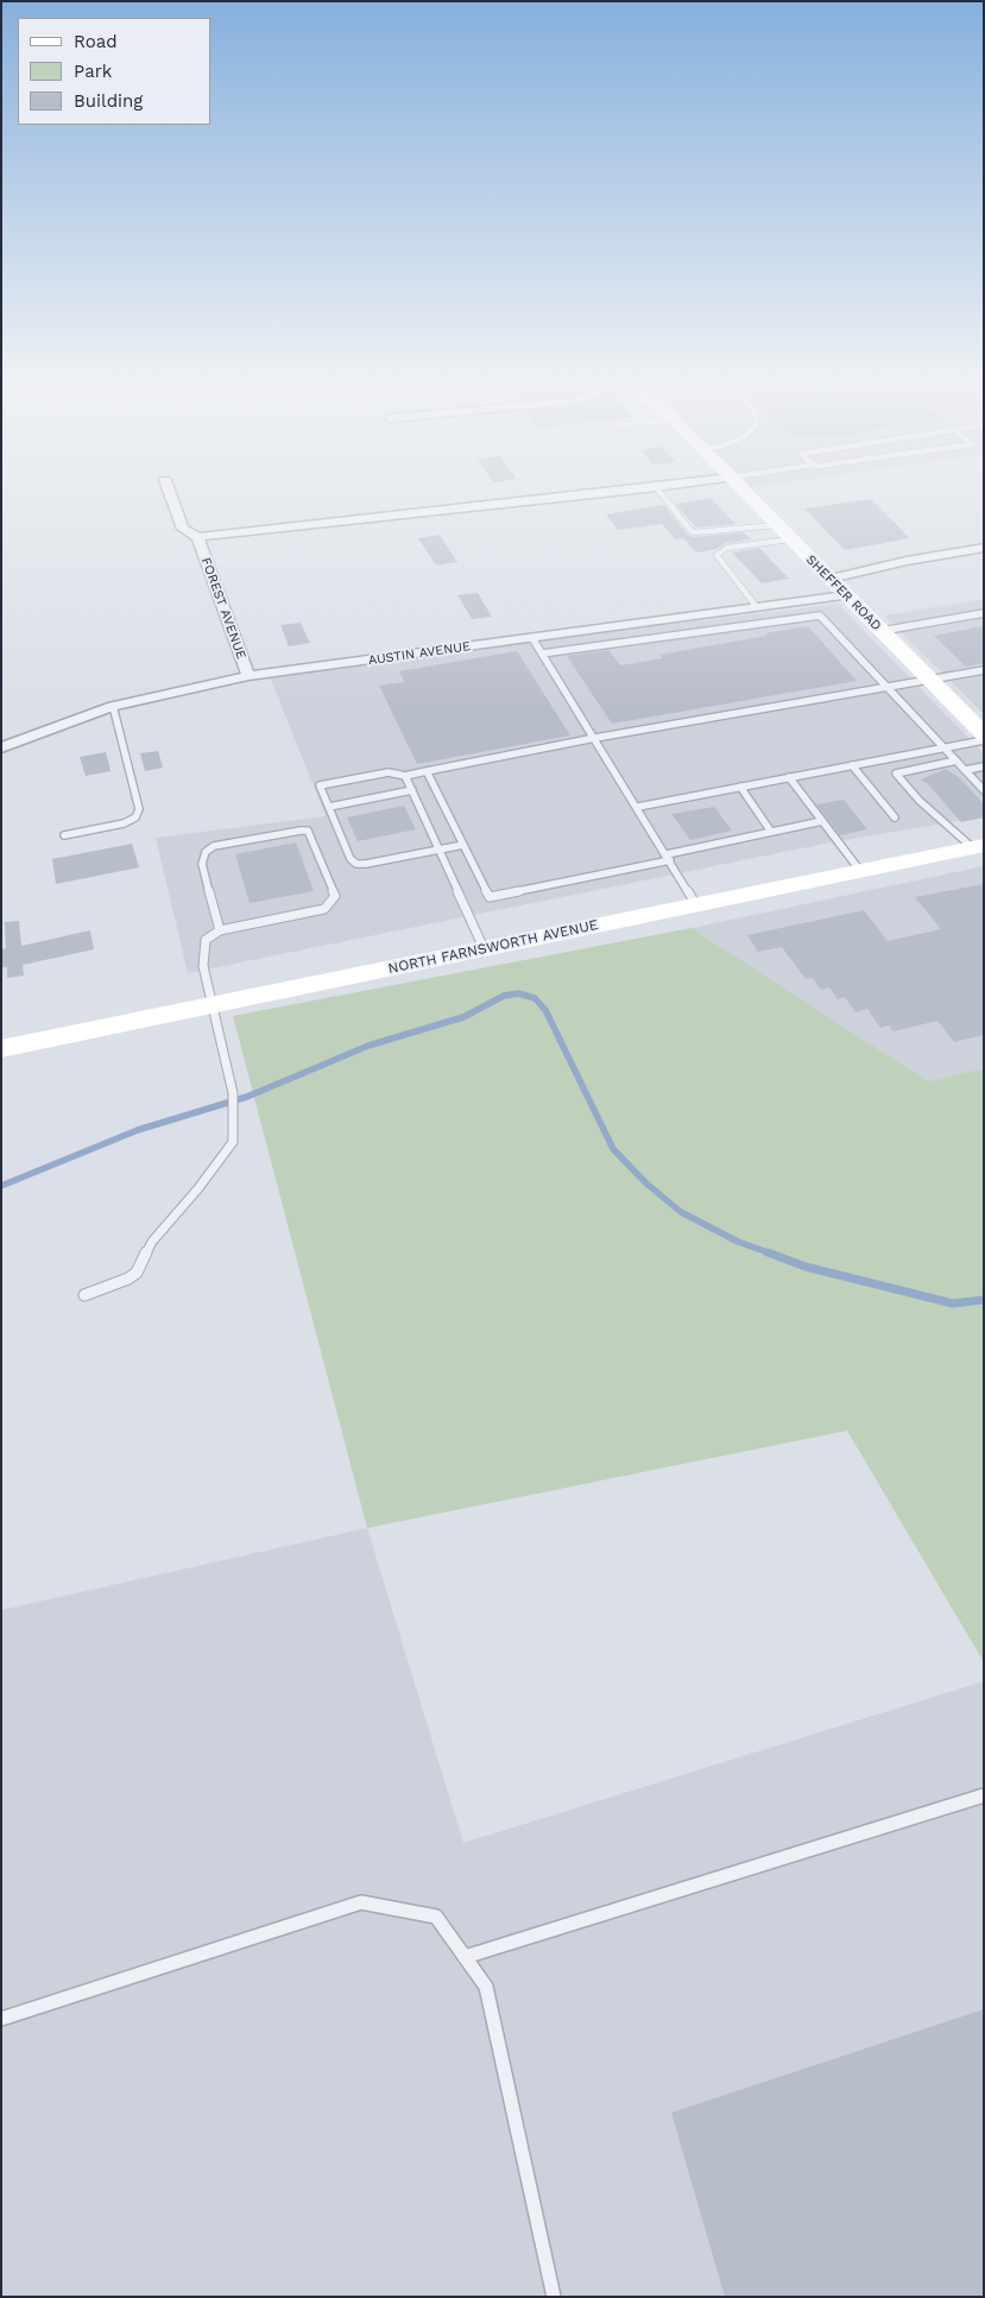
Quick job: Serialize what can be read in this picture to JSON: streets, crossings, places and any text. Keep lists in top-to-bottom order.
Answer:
{
  "streets": {
    "street": [
      "SHEFFER ROAD",
      "FOREST AVENUE",
      "AUSTIN AVENUE",
      "NORTH FARNSWORTH AVENUE"
    ]
  },
  "crossings": [
    ["SHEFFER ROAD", "AUSTIN AVENUE"],
    ["FOREST AVENUE", "AUSTIN AVENUE"]
  ],
  "legend": ["Road", "Park", "Building"]
}
